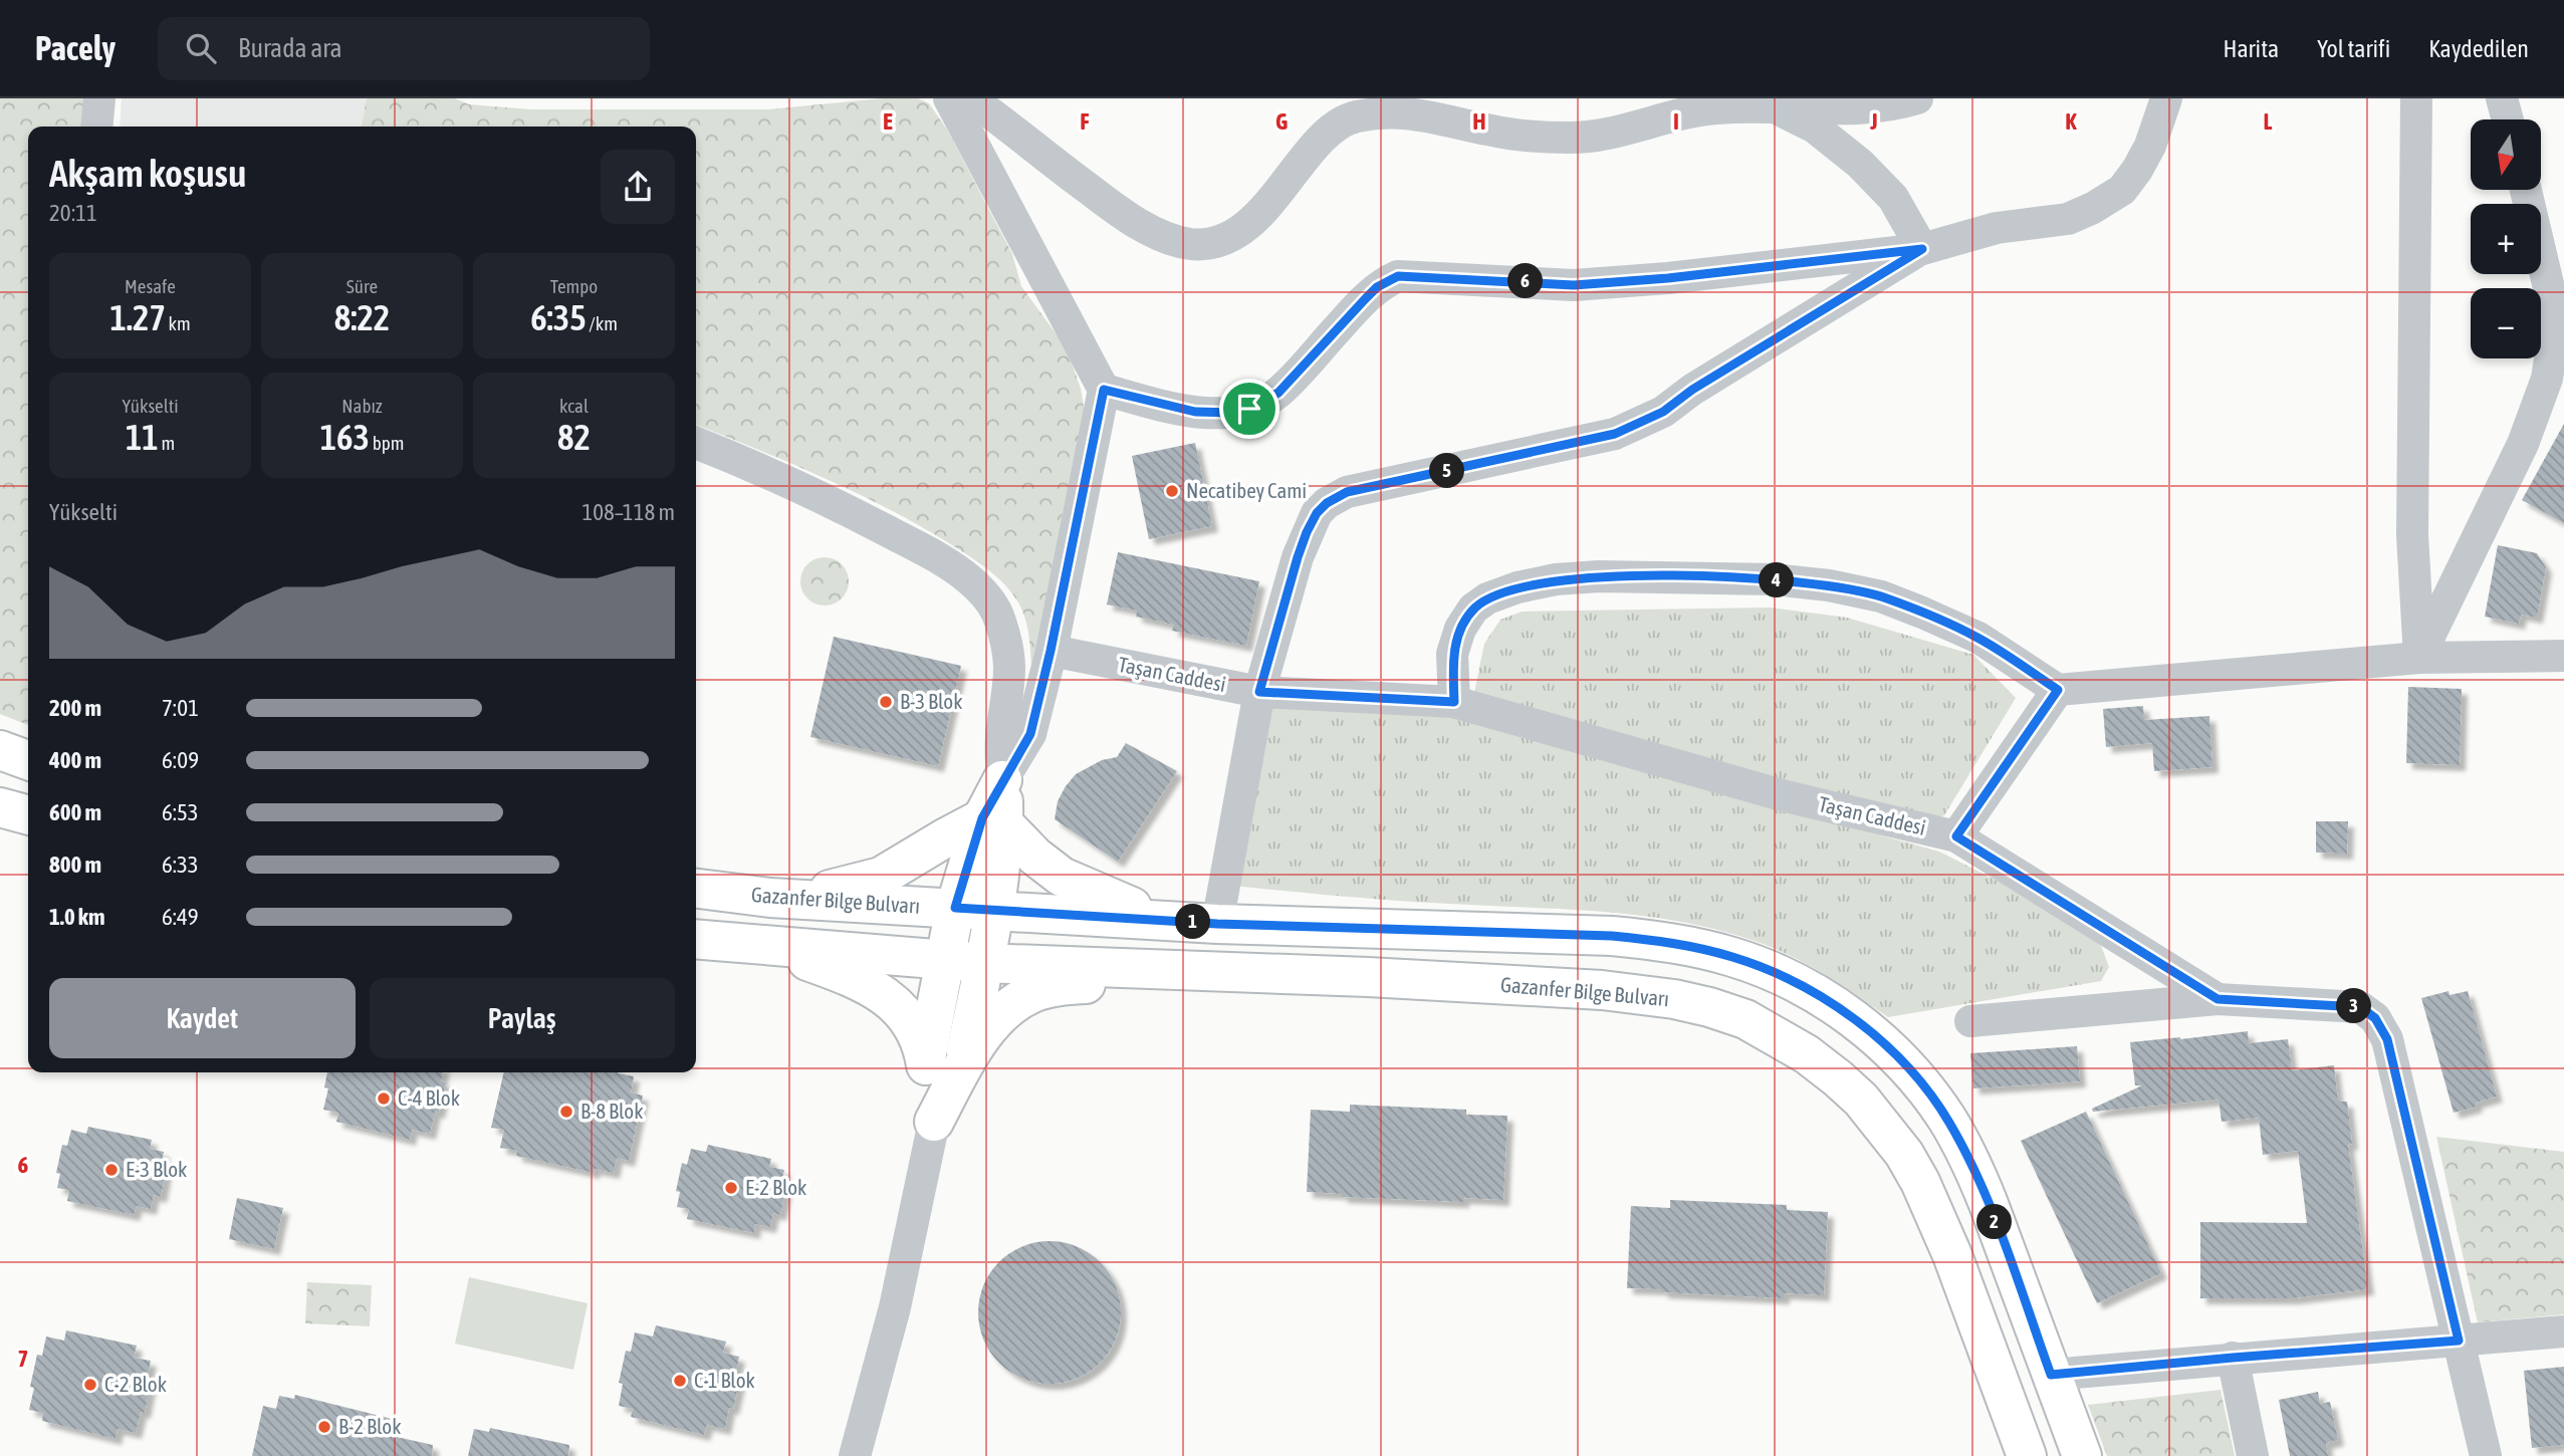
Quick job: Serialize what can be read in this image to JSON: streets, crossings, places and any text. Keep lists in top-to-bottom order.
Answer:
{
  "streets": {
    "main road": ["Gazanfer Bilge Bulvarı"],
    "street": ["Taşan Caddesi"]
  },
  "places": [
    "Necatibey Cami",
    "B-3 Blok",
    "C-4 Blok",
    "B-8 Blok",
    "E-3 Blok",
    "E-2 Blok",
    "C-1 Blok",
    "C-2 Blok",
    "B-2 Blok"
  ],
  "north": "bottom",
  "page": {
    "header": "Pacely",
    "search": "Burada ara",
    "nav": ["Harita", "Yol tarifi", "Kaydedilen"],
    "map_buttons": ["+", "−"],
    "heading": ["Akşam koşusu", "20:11"],
    "stats": [
      ["Mesafe", "1.27 km"],
      ["Süre", "8:22"],
      ["Tempo", "6:35 /km"],
      ["Yükselti", "11 m"],
      ["Nabız", "163 bpm"],
      ["kcal", "82"]
    ],
    "pins": [
      "6",
      "5",
      "4",
      "1",
      "3",
      "2"
    ],
    "chart": ["Yükselti", "108–118 m"],
    "list": [
      {
        "name": "200 m",
        "note": "7:01"
      },
      {
        "name": "400 m",
        "note": "6:09"
      },
      {
        "name": "600 m",
        "note": "6:53"
      },
      {
        "name": "800 m",
        "note": "6:33"
      },
      {
        "name": "1.0 km",
        "note": "6:49"
      }
    ],
    "buttons": ["Kaydet", "Paylaş"]
  },
  "grid": {
    "columns": [
      "E",
      "F",
      "G",
      "H",
      "I",
      "J",
      "K",
      "L"
    ],
    "rows": ["6", "7"]
  }
}
